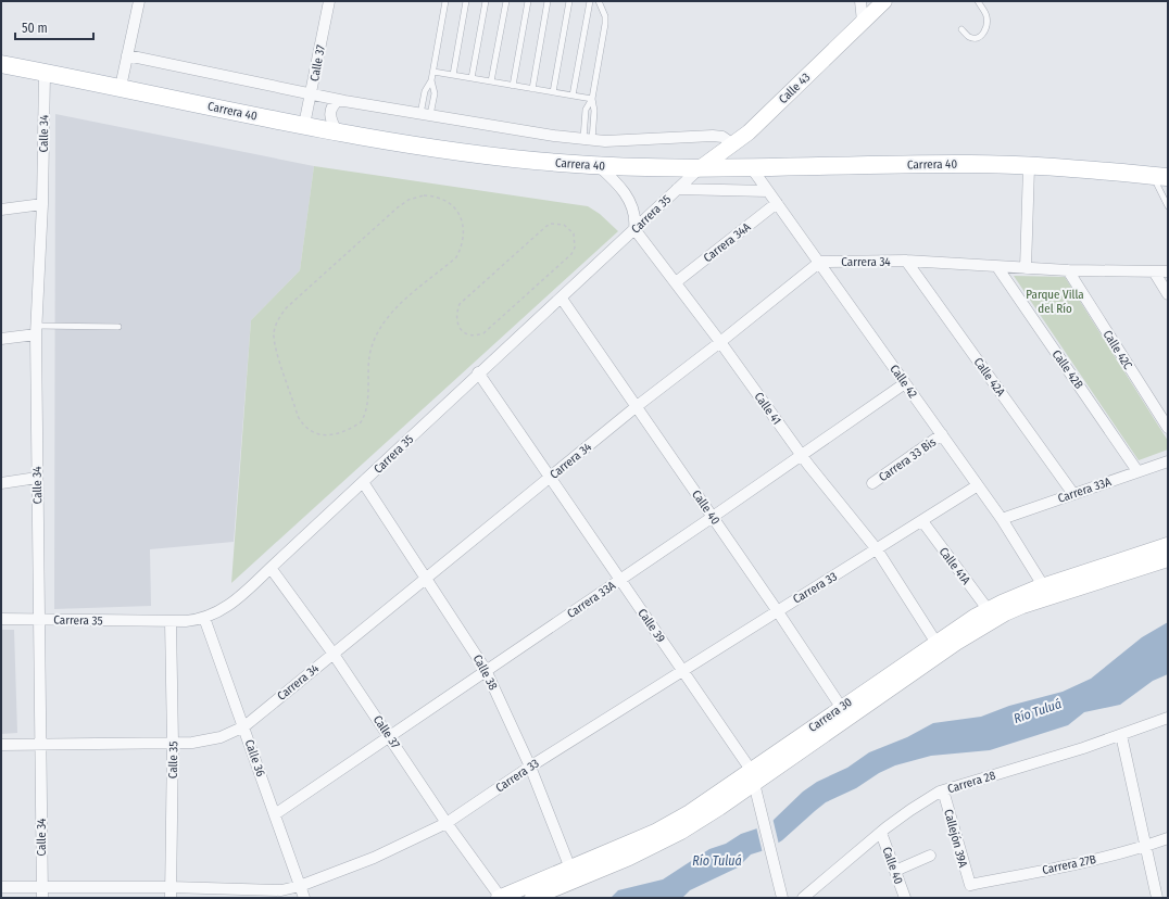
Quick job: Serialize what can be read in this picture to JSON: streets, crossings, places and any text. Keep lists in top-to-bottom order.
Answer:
{
  "streets": {
    "main road": ["Calle 43", "Carrera 40", "Carrera 30"],
    "street": [
      "Calle 37",
      "Calle 34",
      "Carrera 35",
      "Carrera 34A",
      "Carrera 34",
      "Calle 42C",
      "Calle 42B",
      "Calle 42A",
      "Calle 42",
      "Calle 41",
      "Carrera 33 Bis",
      "Carrera 33A",
      "Calle 40",
      "Calle 41A",
      "Carrera 33",
      "Calle 39",
      "Calle 38",
      "Calle 36",
      "Calle 35",
      "Carrera 28",
      "Callejón 39A",
      "Carrera 27B"
    ]
  },
  "crossings": [
    ["Calle 37", "Carrera 40"],
    ["Calle 37", "Carrera 35"],
    ["Calle 37", "Carrera 34"],
    ["Calle 37", "Carrera 33A"],
    ["Calle 37", "Carrera 33"],
    ["Calle 37", "Carrera 30"],
    ["Calle 43", "Carrera 40"],
    ["Calle 43", "Carrera 35"],
    ["Carrera 40", "Calle 34"],
    ["Carrera 40", "Carrera 35"],
    ["Carrera 40", "Calle 42"],
    ["Calle 34", "Carrera 35"],
    ["Calle 34", "Carrera 34"],
    ["Calle 34", "Carrera 33"],
    ["Carrera 35", "Calle 41"],
    ["Carrera 35", "Calle 40"],
    ["Carrera 35", "Calle 39"],
    ["Carrera 35", "Calle 38"],
    ["Carrera 35", "Calle 36"],
    ["Carrera 35", "Calle 35"],
    ["Carrera 34A", "Calle 42"],
    ["Carrera 34A", "Calle 41"],
    ["Carrera 34", "Calle 42C"],
    ["Carrera 34", "Calle 42B"],
    ["Carrera 34", "Calle 42A"],
    ["Carrera 34", "Calle 42"],
    ["Carrera 34", "Calle 41"],
    ["Carrera 34", "Calle 40"],
    ["Carrera 34", "Calle 39"],
    ["Carrera 34", "Calle 38"],
    ["Carrera 34", "Calle 36"],
    ["Carrera 34", "Calle 35"],
    ["Calle 42B", "Carrera 33A"],
    ["Calle 42A", "Carrera 33A"],
    ["Calle 42", "Carrera 33 Bis"],
    ["Calle 42", "Carrera 33A"],
    ["Calle 42", "Carrera 33"],
    ["Calle 42", "Carrera 30"],
    ["Calle 41", "Carrera 33A"],
    ["Calle 41", "Carrera 33"],
    ["Calle 41", "Carrera 30"],
    ["Carrera 33A", "Calle 40"],
    ["Carrera 33A", "Calle 39"],
    ["Carrera 33A", "Calle 38"],
    ["Carrera 33A", "Calle 36"],
    ["Calle 40", "Carrera 33"],
    ["Calle 40", "Carrera 30"],
    ["Calle 40", "Carrera 28"],
    ["Calle 41A", "Carrera 33"],
    ["Calle 41A", "Carrera 30"],
    ["Carrera 33", "Calle 39"],
    ["Carrera 33", "Calle 38"],
    ["Carrera 33", "Calle 36"],
    ["Carrera 33", "Calle 35"],
    ["Calle 39", "Carrera 30"],
    ["Calle 38", "Carrera 30"],
    ["Carrera 28", "Callejón 39A"],
    ["Callejón 39A", "Carrera 27B"]
  ],
  "water": ["Río Tuluá"],
  "parks": ["Parque Villa del Río"],
  "scale_bar": "50 m"
}
